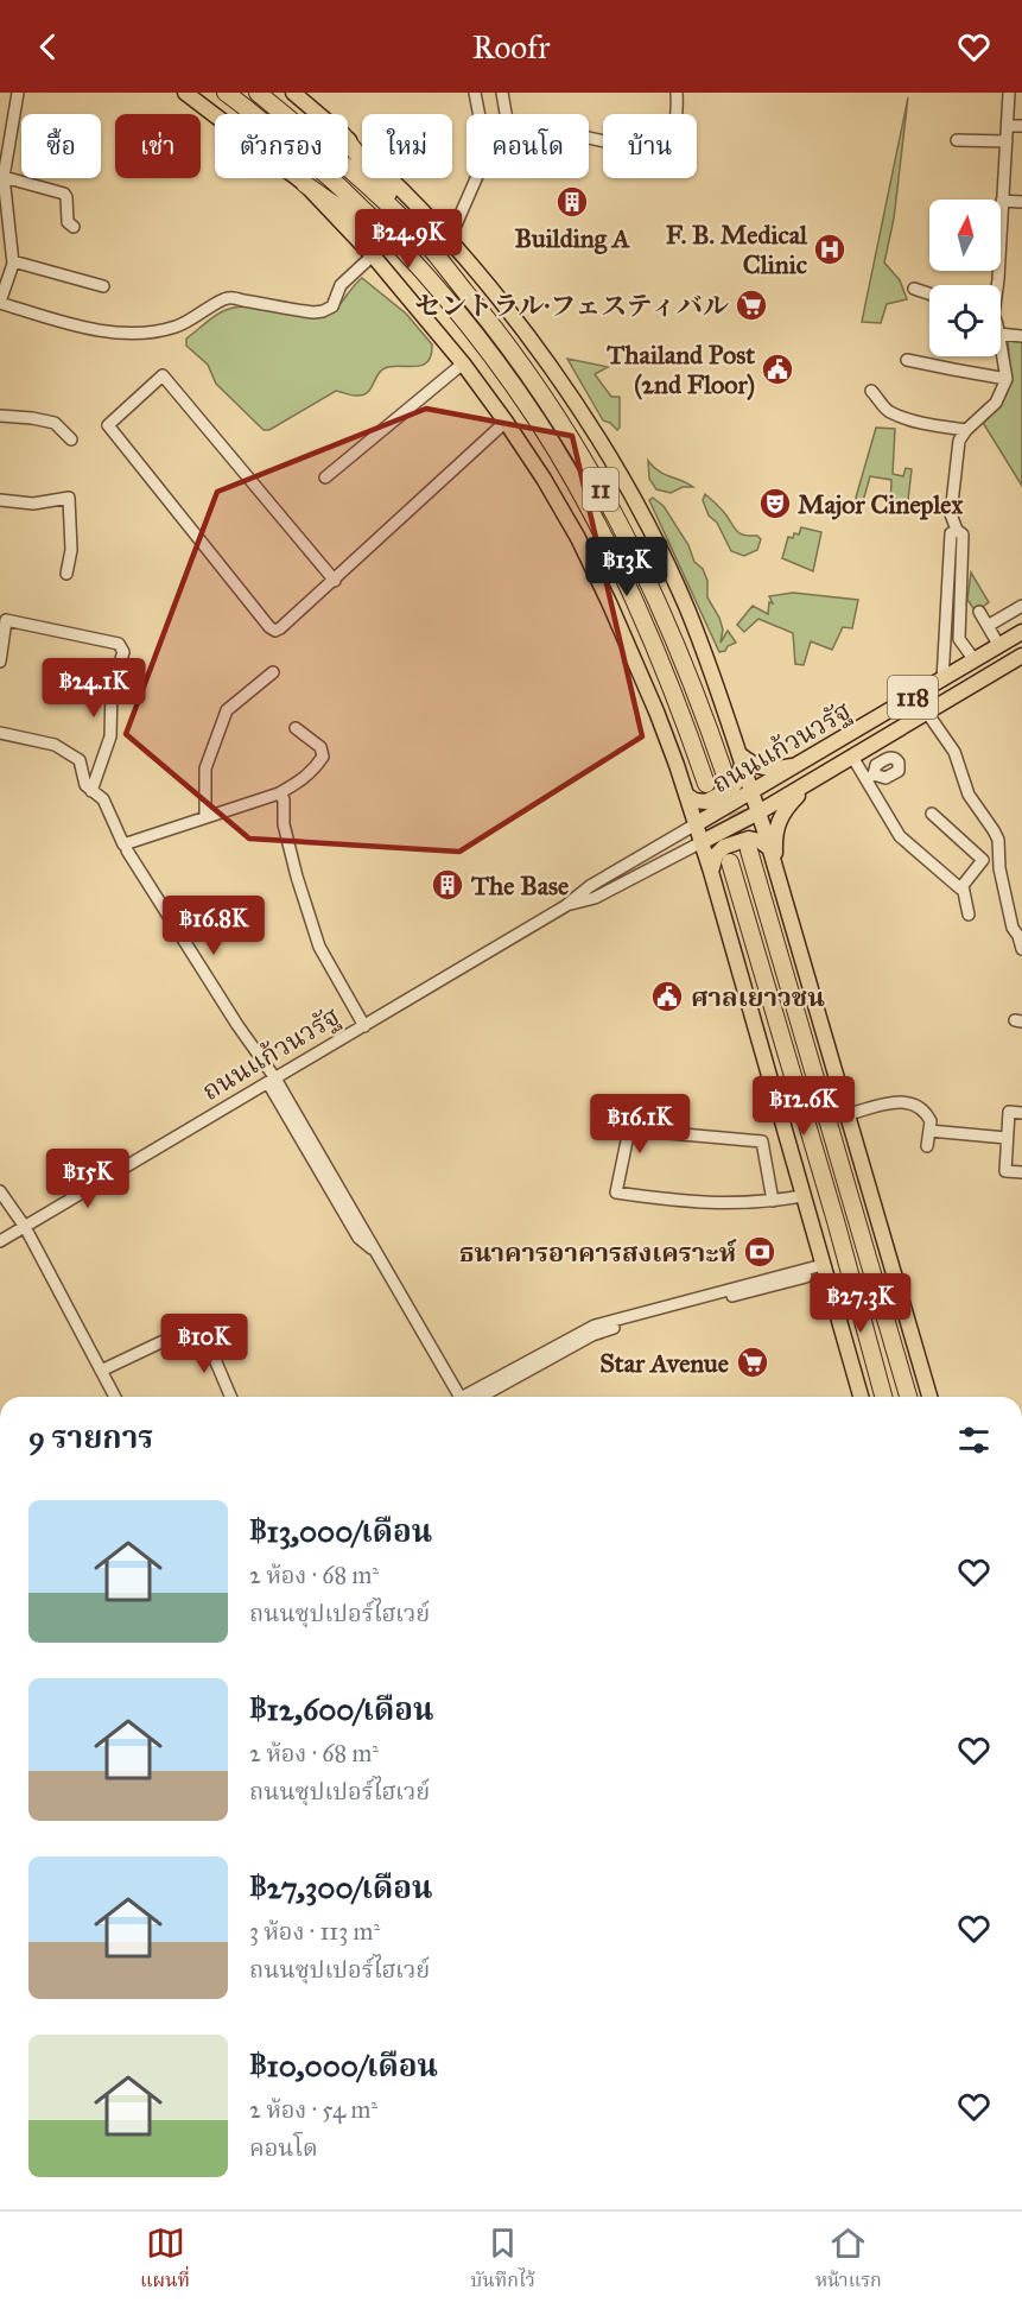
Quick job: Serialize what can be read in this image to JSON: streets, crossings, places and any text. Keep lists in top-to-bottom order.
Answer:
{
  "streets": {
    "highway": ["11"],
    "main road": ["118", "ถนนแก้วนวรัฐ"]
  },
  "places": {
    "building": ["Building A", "The Base"],
    "hospital": ["F. B. Medical Clinic"],
    "supermarket": ["セントラル·フェスティバル", "Star Avenue"],
    "public building": ["Thailand Post (2nd Floor)", "ศาลเยาวชน"],
    "theatre": ["Major Cineplex"],
    "bank": ["ธนาคารอาคารสงเคราะห์"]
  },
  "north": "top",
  "page": {
    "header": "Roofr",
    "chip": [
      "ซื้อ",
      "เช่า",
      "ตัวกรอง",
      "ใหม่",
      "คอนโด",
      "บ้าน"
    ],
    "price": [
      "฿24.9K",
      "฿13K",
      "฿24.1K",
      "฿16.8K",
      "฿12.6K",
      "฿16.1K",
      "฿15K",
      "฿27.3K",
      "฿10K"
    ],
    "heading": "9 รายการ",
    "list": [
      {
        "name": "฿13,000/เดือน",
        "note": "2 ห้อง · 68 m² · ถนนซุปเปอร์ไฮเวย์"
      },
      {
        "name": "฿12,600/เดือน",
        "note": "2 ห้อง · 68 m² · ถนนซุปเปอร์ไฮเวย์"
      },
      {
        "name": "฿27,300/เดือน",
        "note": "3 ห้อง · 113 m² · ถนนซุปเปอร์ไฮเวย์"
      },
      {
        "name": "฿10,000/เดือน",
        "note": "2 ห้อง · 54 m² · คอนโด"
      }
    ],
    "tabs": ["แผนที่", "บันทึกไว้", "หน้าแรก"]
  }
}
